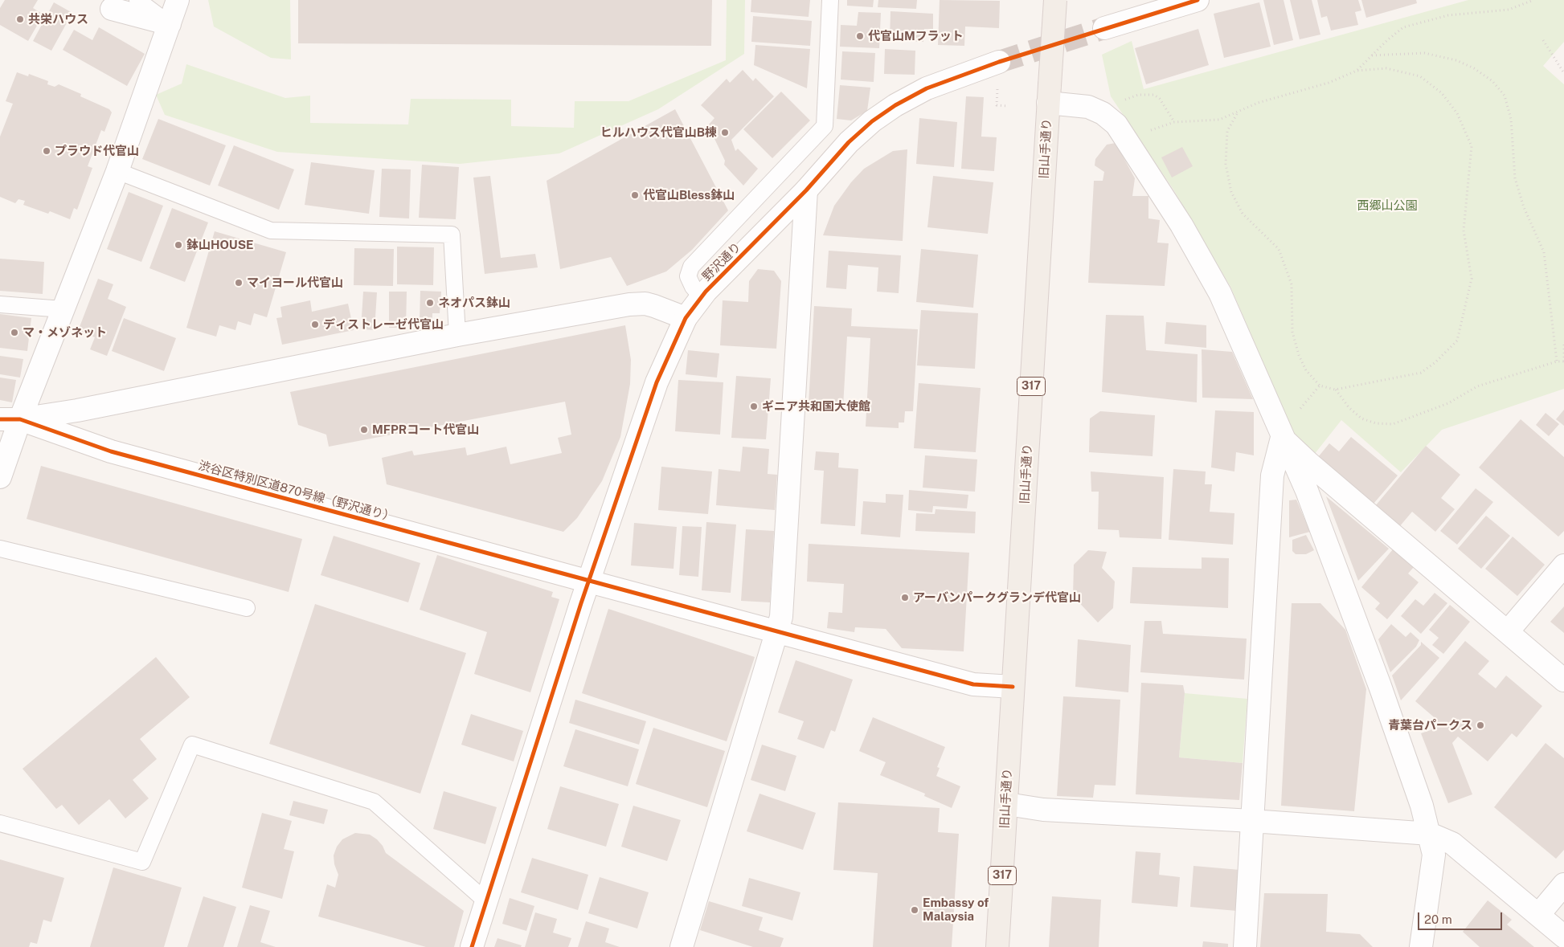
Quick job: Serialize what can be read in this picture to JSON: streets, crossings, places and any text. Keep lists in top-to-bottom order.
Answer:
{
  "streets": {
    "main road": ["旧山手通り", "317"],
    "street": ["野沢通り", "渋谷区特別区道870号線（野沢通り）"]
  },
  "crossings": [
    ["旧山手通り", "渋谷区特別区道870号線（野沢通り）"],
    ["野沢通り", "渋谷区特別区道870号線（野沢通り）"]
  ],
  "parks": ["西郷山公園"],
  "places": [
    "共栄ハウス",
    "代官山Mフラット",
    "ヒルハウス代官山B棟",
    "プラウド代官山",
    "代官山Bless鉢山",
    "鉢山HOUSE",
    "マイヨール代官山",
    "ネオパス鉢山",
    "ディストレーゼ代官山",
    "マ・メゾネット",
    "ギニア共和国大使館",
    "MFPRコート代官山",
    "アーバンパークグランデ代官山",
    "青葉台パークス",
    "Embassy of Malaysia"
  ],
  "scale_bar": "20 m"
}
